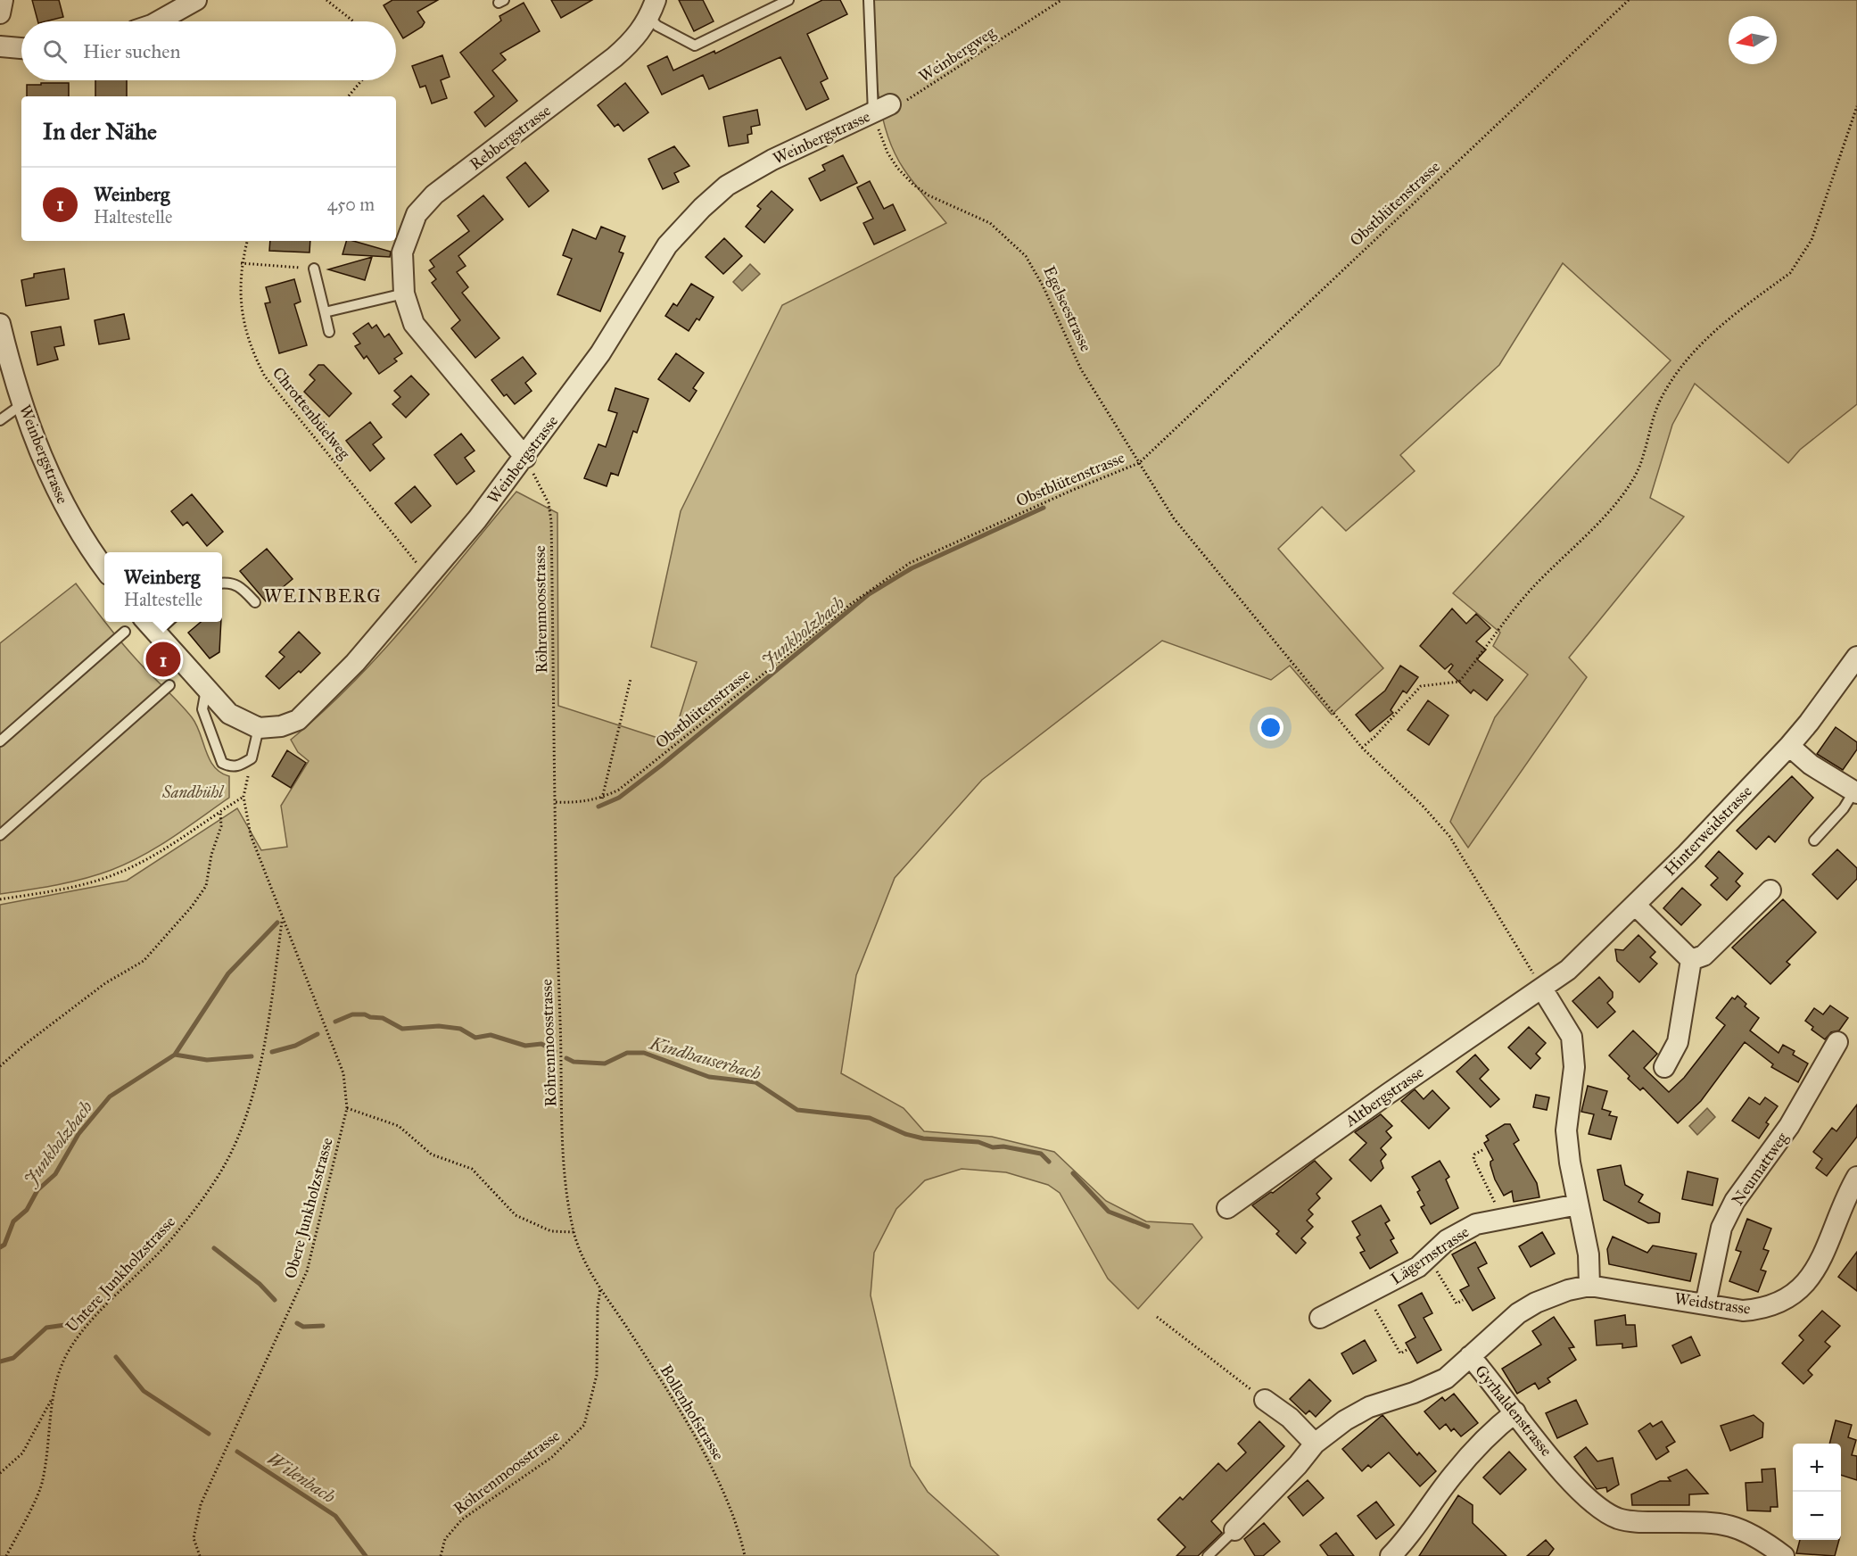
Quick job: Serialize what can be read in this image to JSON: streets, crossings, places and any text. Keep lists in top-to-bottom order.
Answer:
{
  "streets": {
    "street": [
      "Rebbergstrasse",
      "Weinbergstrasse",
      "Hinterweidstrasse",
      "Altbergstrasse",
      "Neumattweg",
      "Lägernstrasse",
      "Weidstrasse",
      "Gyrhaldenstrasse"
    ],
    "path": [
      "Weinbergweg",
      "Obstblütenstrasse",
      "Egelseestrasse",
      "Chrottenbüelweg",
      "Röhrenmoosstrasse",
      "Obere Junkholzstrasse",
      "Untere Junkholzstrasse",
      "Bollenhofstrasse"
    ]
  },
  "crossings": [
    ["Weinbergweg", "Weinbergstrasse"],
    ["Weinbergweg", "Egelseestrasse"],
    ["Rebbergstrasse", "Weinbergstrasse"],
    ["Rebbergstrasse", "Röhrenmoosstrasse"],
    ["Weinbergstrasse", "Egelseestrasse"],
    ["Weinbergstrasse", "Chrottenbüelweg"],
    ["Weinbergstrasse", "Röhrenmoosstrasse"],
    ["Obstblütenstrasse", "Egelseestrasse"],
    ["Obstblütenstrasse", "Röhrenmoosstrasse"],
    ["Egelseestrasse", "Hinterweidstrasse"],
    ["Egelseestrasse", "Altbergstrasse"],
    ["Röhrenmoosstrasse", "Bollenhofstrasse"],
    ["Hinterweidstrasse", "Altbergstrasse"],
    ["Neumattweg", "Weidstrasse"],
    ["Obere Junkholzstrasse", "Untere Junkholzstrasse"],
    ["Weidstrasse", "Gyrhaldenstrasse"]
  ],
  "districts": ["WEINBERG"],
  "water": ["Junkholzbach", "Kindhauserbach", "Wilenbach"],
  "parks": ["Sandbühl"],
  "north": "left",
  "page": {
    "search": "Hier suchen",
    "heading": "In der Nähe",
    "list": [
      {
        "mark": "1",
        "name": "Weinberg",
        "note": "Haltestelle",
        "value": "450 m"
      }
    ],
    "popup": ["Weinberg", "Haltestelle"],
    "pins": "1",
    "map_buttons": ["+", "−"]
  }
}
